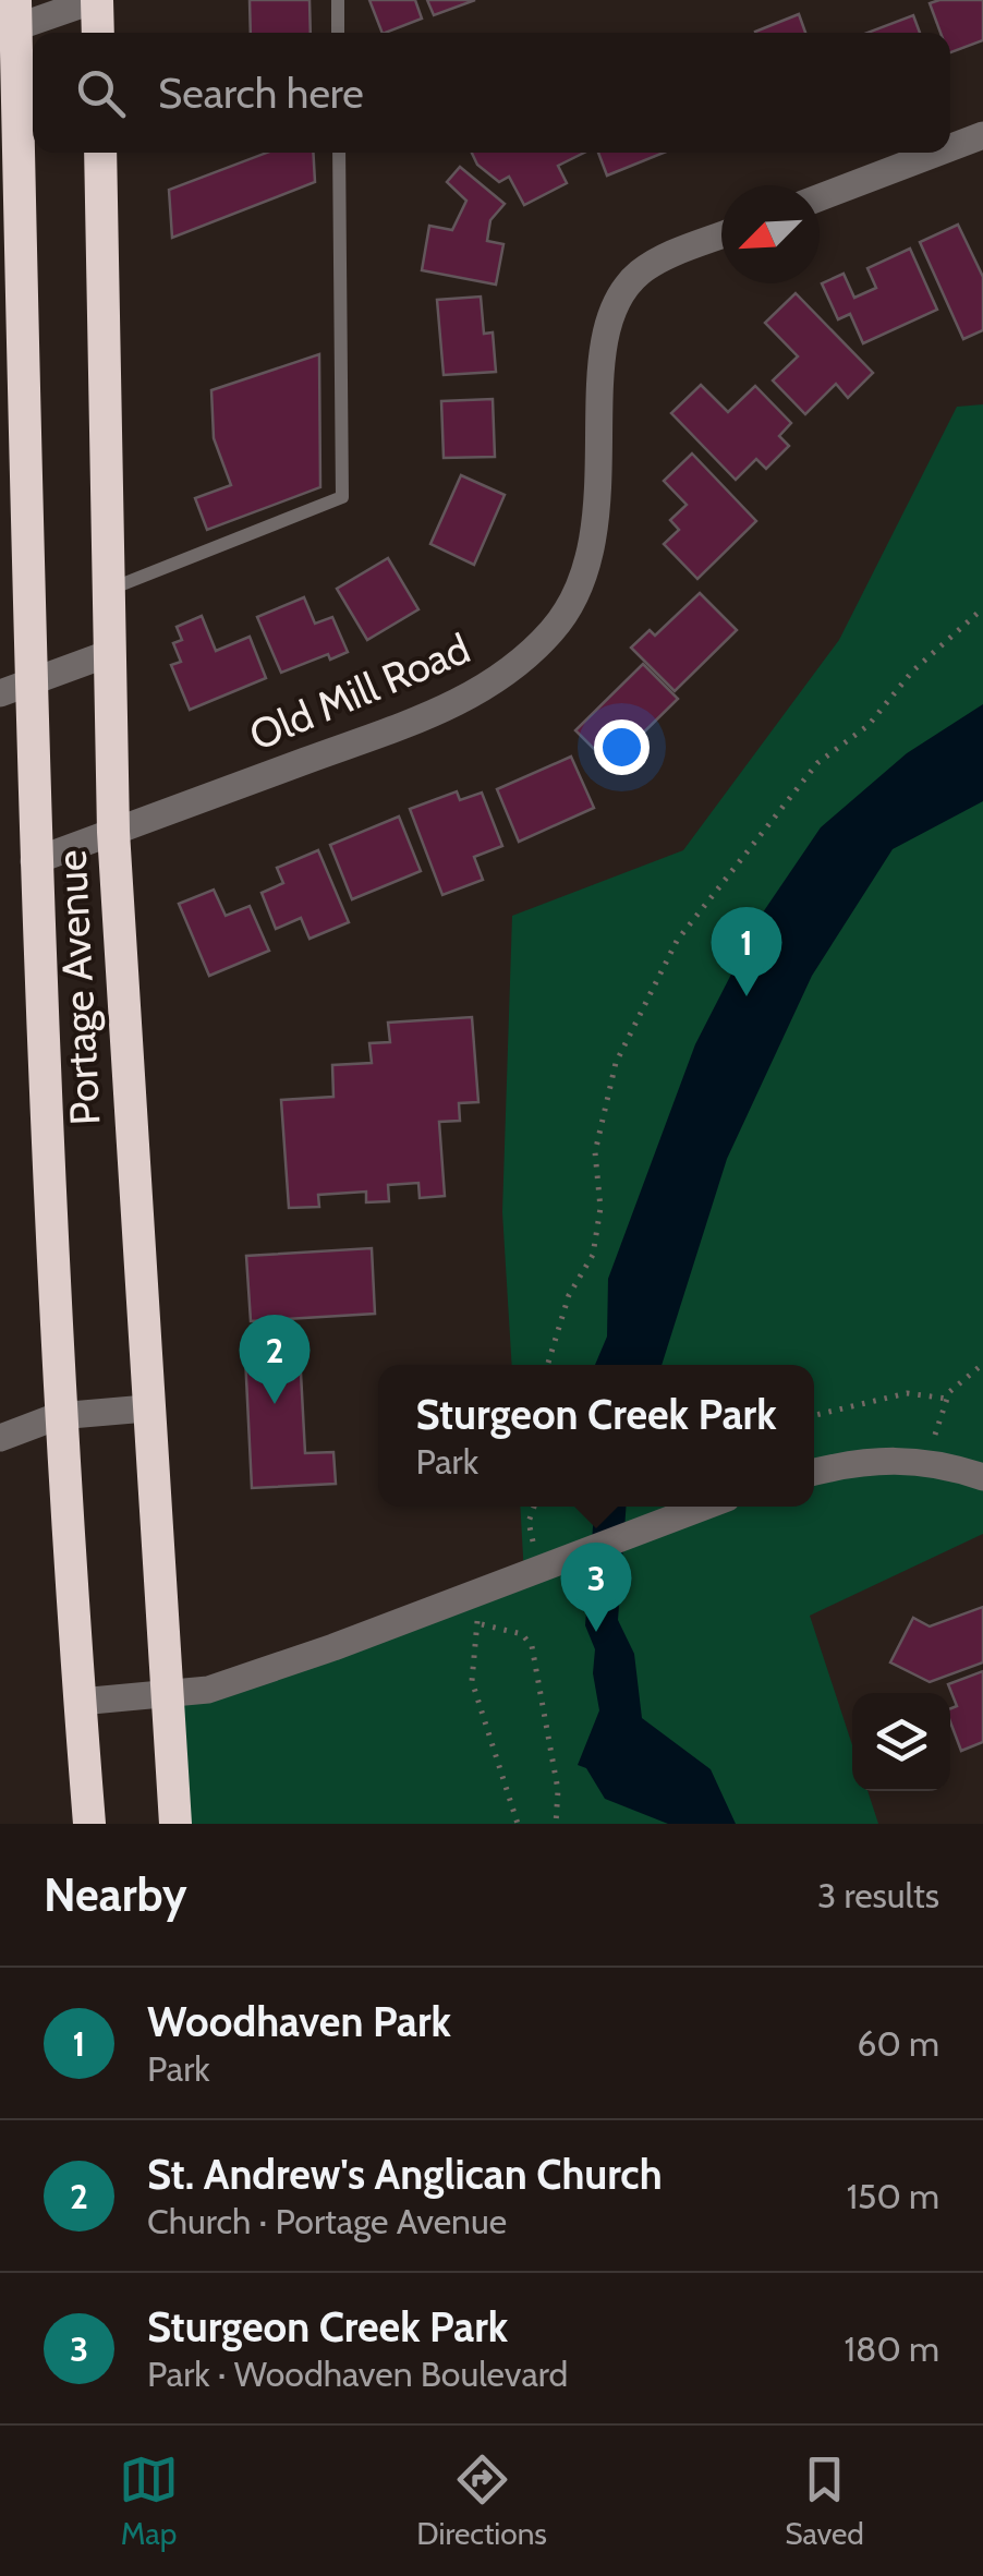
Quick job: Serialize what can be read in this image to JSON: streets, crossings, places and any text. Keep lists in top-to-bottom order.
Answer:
{
  "streets": {
    "highway": ["Portage Avenue"],
    "street": ["Old Mill Road"]
  },
  "crossings": [
    ["Old Mill Road", "Portage Avenue"]
  ],
  "north": "bottom left",
  "page": {
    "search": "Search here",
    "pins": ["1", "2", "3"],
    "popup": ["Sturgeon Creek Park", "Park"],
    "heading": ["Nearby", "3 results"],
    "list": [
      {
        "mark": "1",
        "name": "Woodhaven Park",
        "note": "Park",
        "value": "60 m"
      },
      {
        "mark": "2",
        "name": "St. Andrew's Anglican Church",
        "note": "Church · Portage Avenue",
        "value": "150 m"
      },
      {
        "mark": "3",
        "name": "Sturgeon Creek Park",
        "note": "Park · Woodhaven Boulevard",
        "value": "180 m"
      }
    ],
    "nav": ["Map", "Directions", "Saved"]
  }
}
